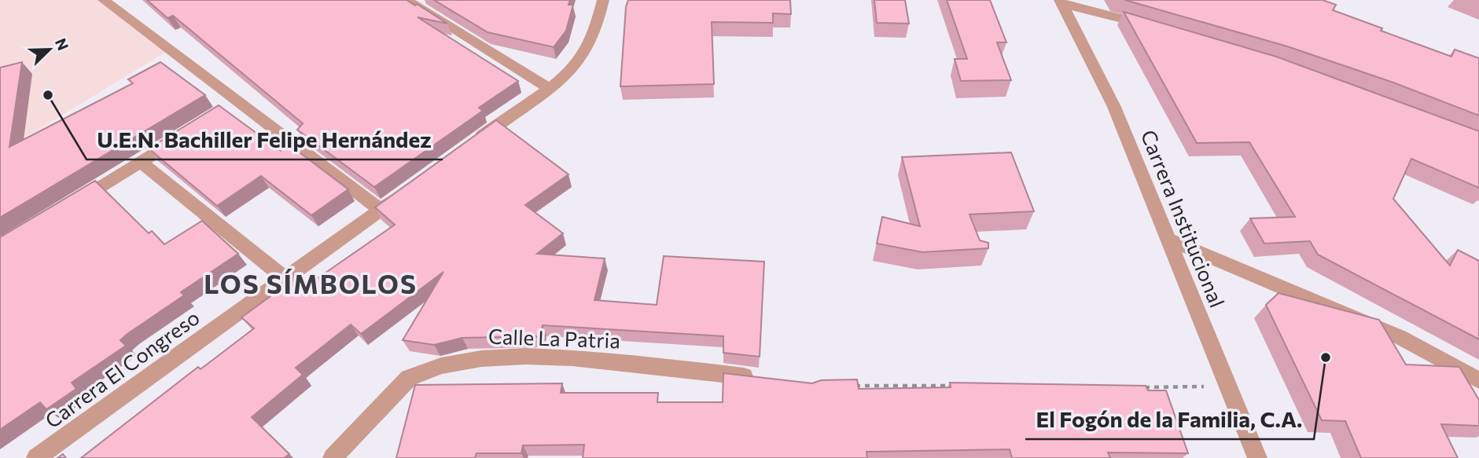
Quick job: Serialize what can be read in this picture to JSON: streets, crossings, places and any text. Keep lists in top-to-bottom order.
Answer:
{
  "streets": {
    "street": ["Carrera Institucional", "Calle La Patria", "Carrera El Congreso"]
  },
  "districts": ["LOS SÍMBOLOS"],
  "places": ["U.E.N. Bachiller Felipe Hernández", "El Fogón de la Familia, C.A."],
  "north": "top right"
}
